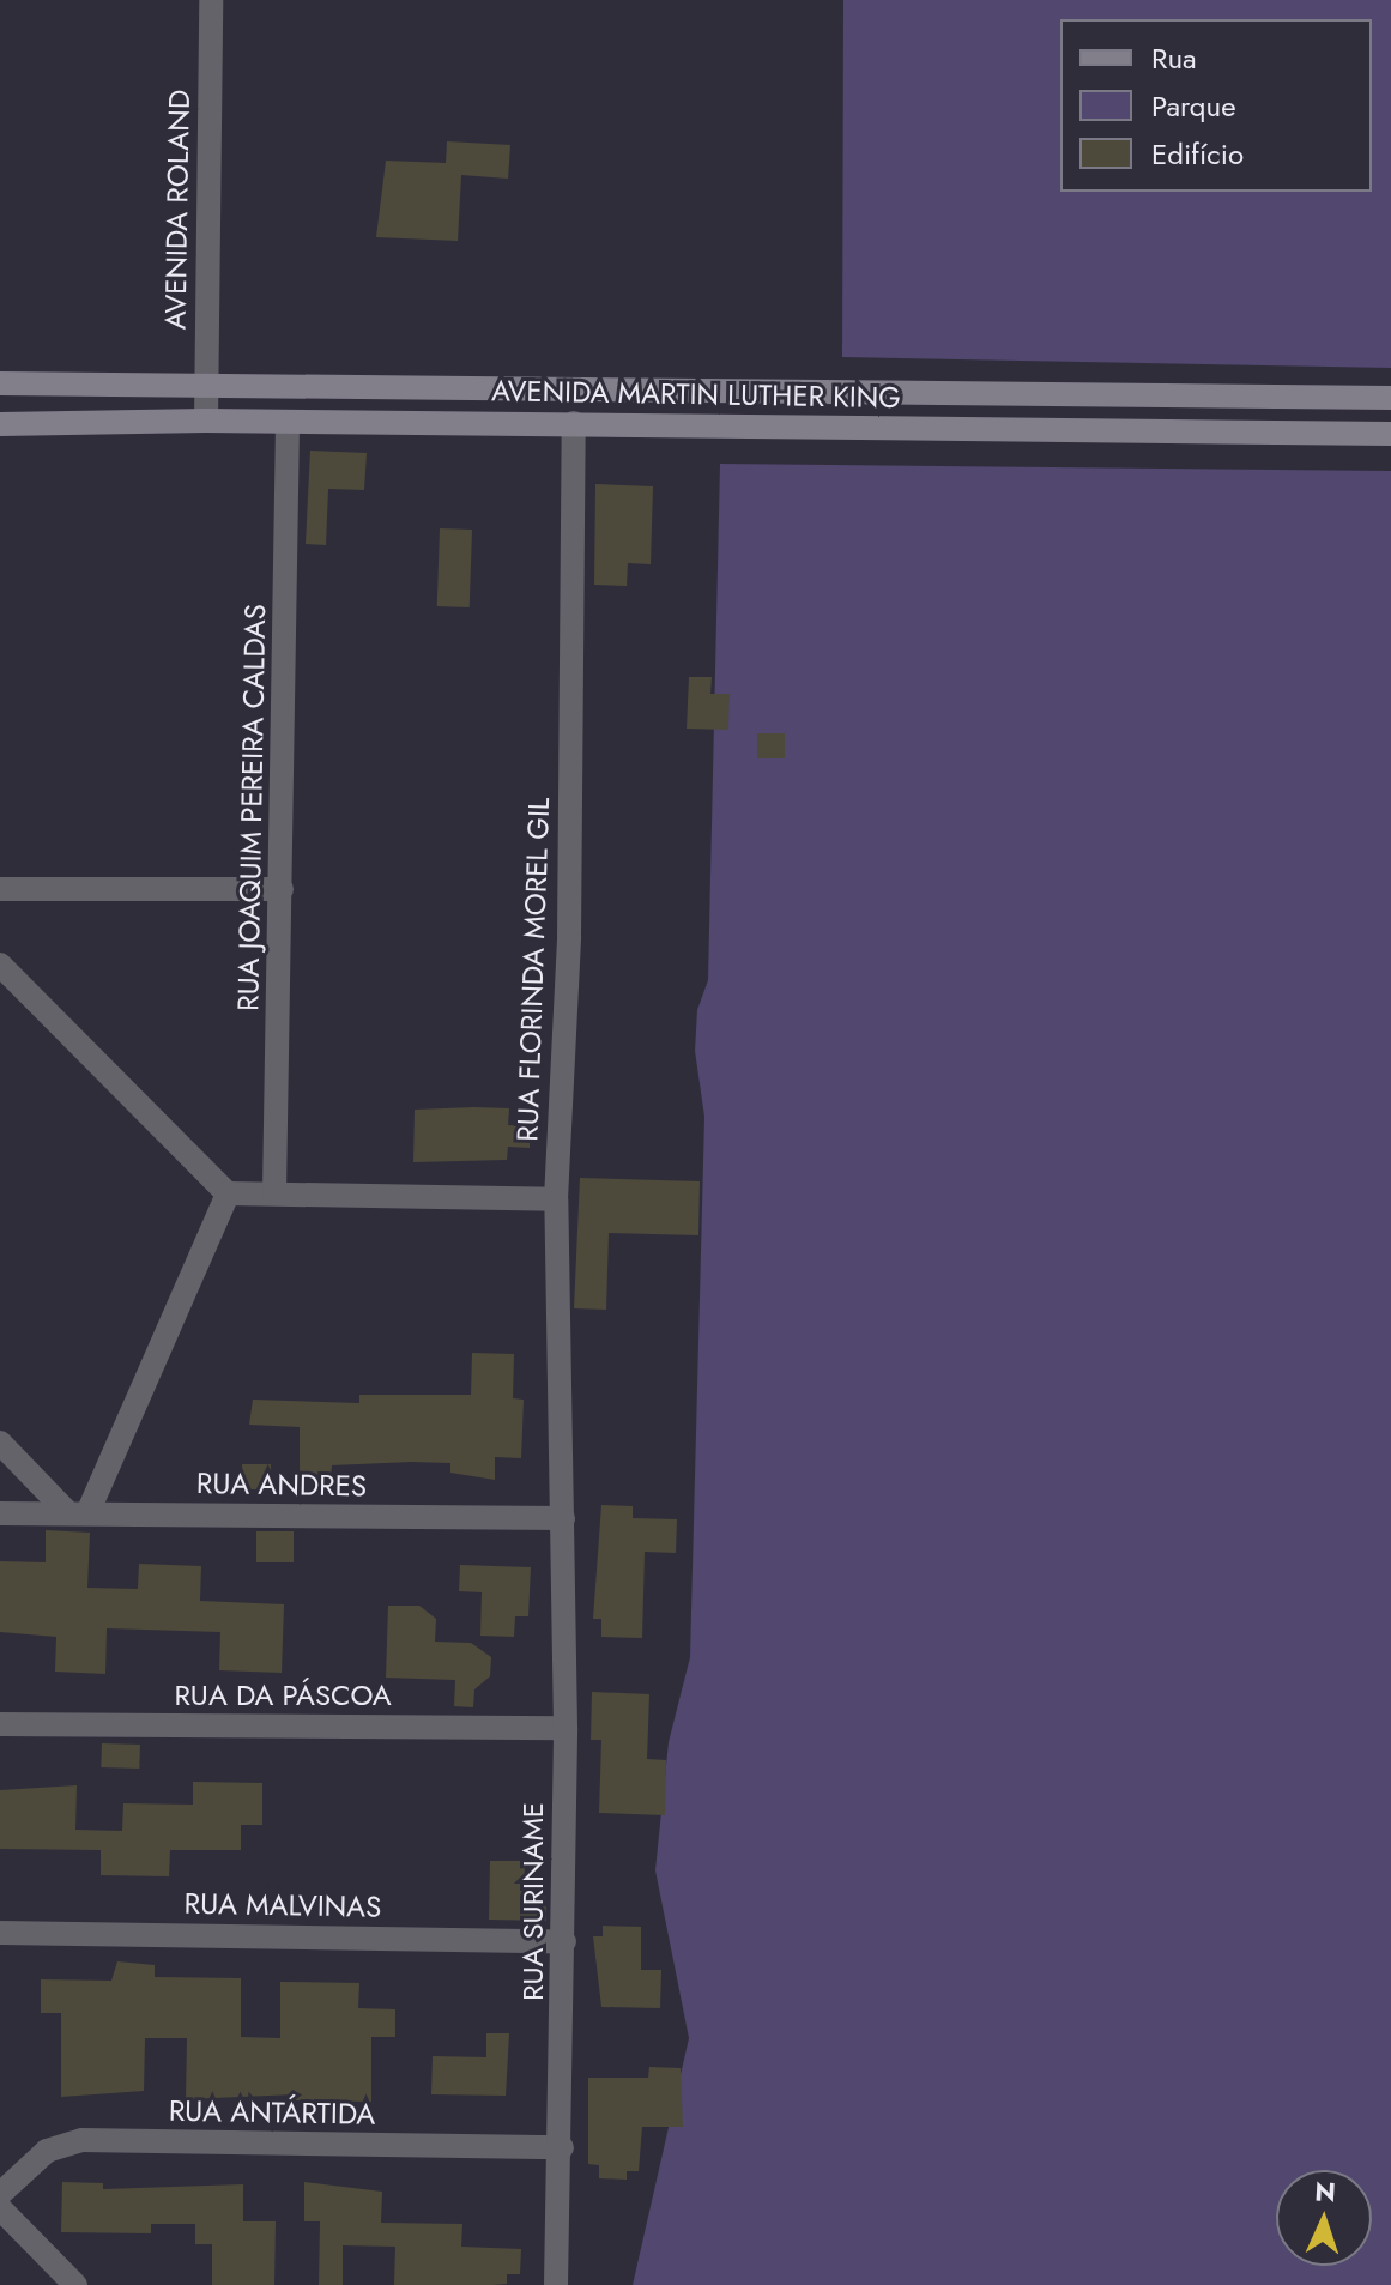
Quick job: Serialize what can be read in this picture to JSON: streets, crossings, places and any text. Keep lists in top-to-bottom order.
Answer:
{
  "streets": {
    "main road": ["AVENIDA MARTIN LUTHER KING"],
    "street": [
      "AVENIDA ROLAND",
      "RUA JOAQUIM PEREIRA CALDAS",
      "RUA FLORINDA MOREL GIL",
      "RUA ANDRES",
      "RUA DA PÁSCOA",
      "RUA SURINAME",
      "RUA MALVINAS",
      "RUA ANTÁRTIDA"
    ]
  },
  "crossings": [
    ["AVENIDA ROLAND", "AVENIDA MARTIN LUTHER KING"],
    ["AVENIDA MARTIN LUTHER KING", "RUA JOAQUIM PEREIRA CALDAS"],
    ["AVENIDA MARTIN LUTHER KING", "RUA FLORINDA MOREL GIL"],
    ["RUA FLORINDA MOREL GIL", "RUA ANDRES"],
    ["RUA FLORINDA MOREL GIL", "RUA SURINAME"],
    ["RUA ANDRES", "RUA SURINAME"],
    ["RUA DA PÁSCOA", "RUA SURINAME"],
    ["RUA SURINAME", "RUA MALVINAS"],
    ["RUA SURINAME", "RUA ANTÁRTIDA"]
  ],
  "legend": ["Rua", "Parque", "Edifício"],
  "north": "top"
}
